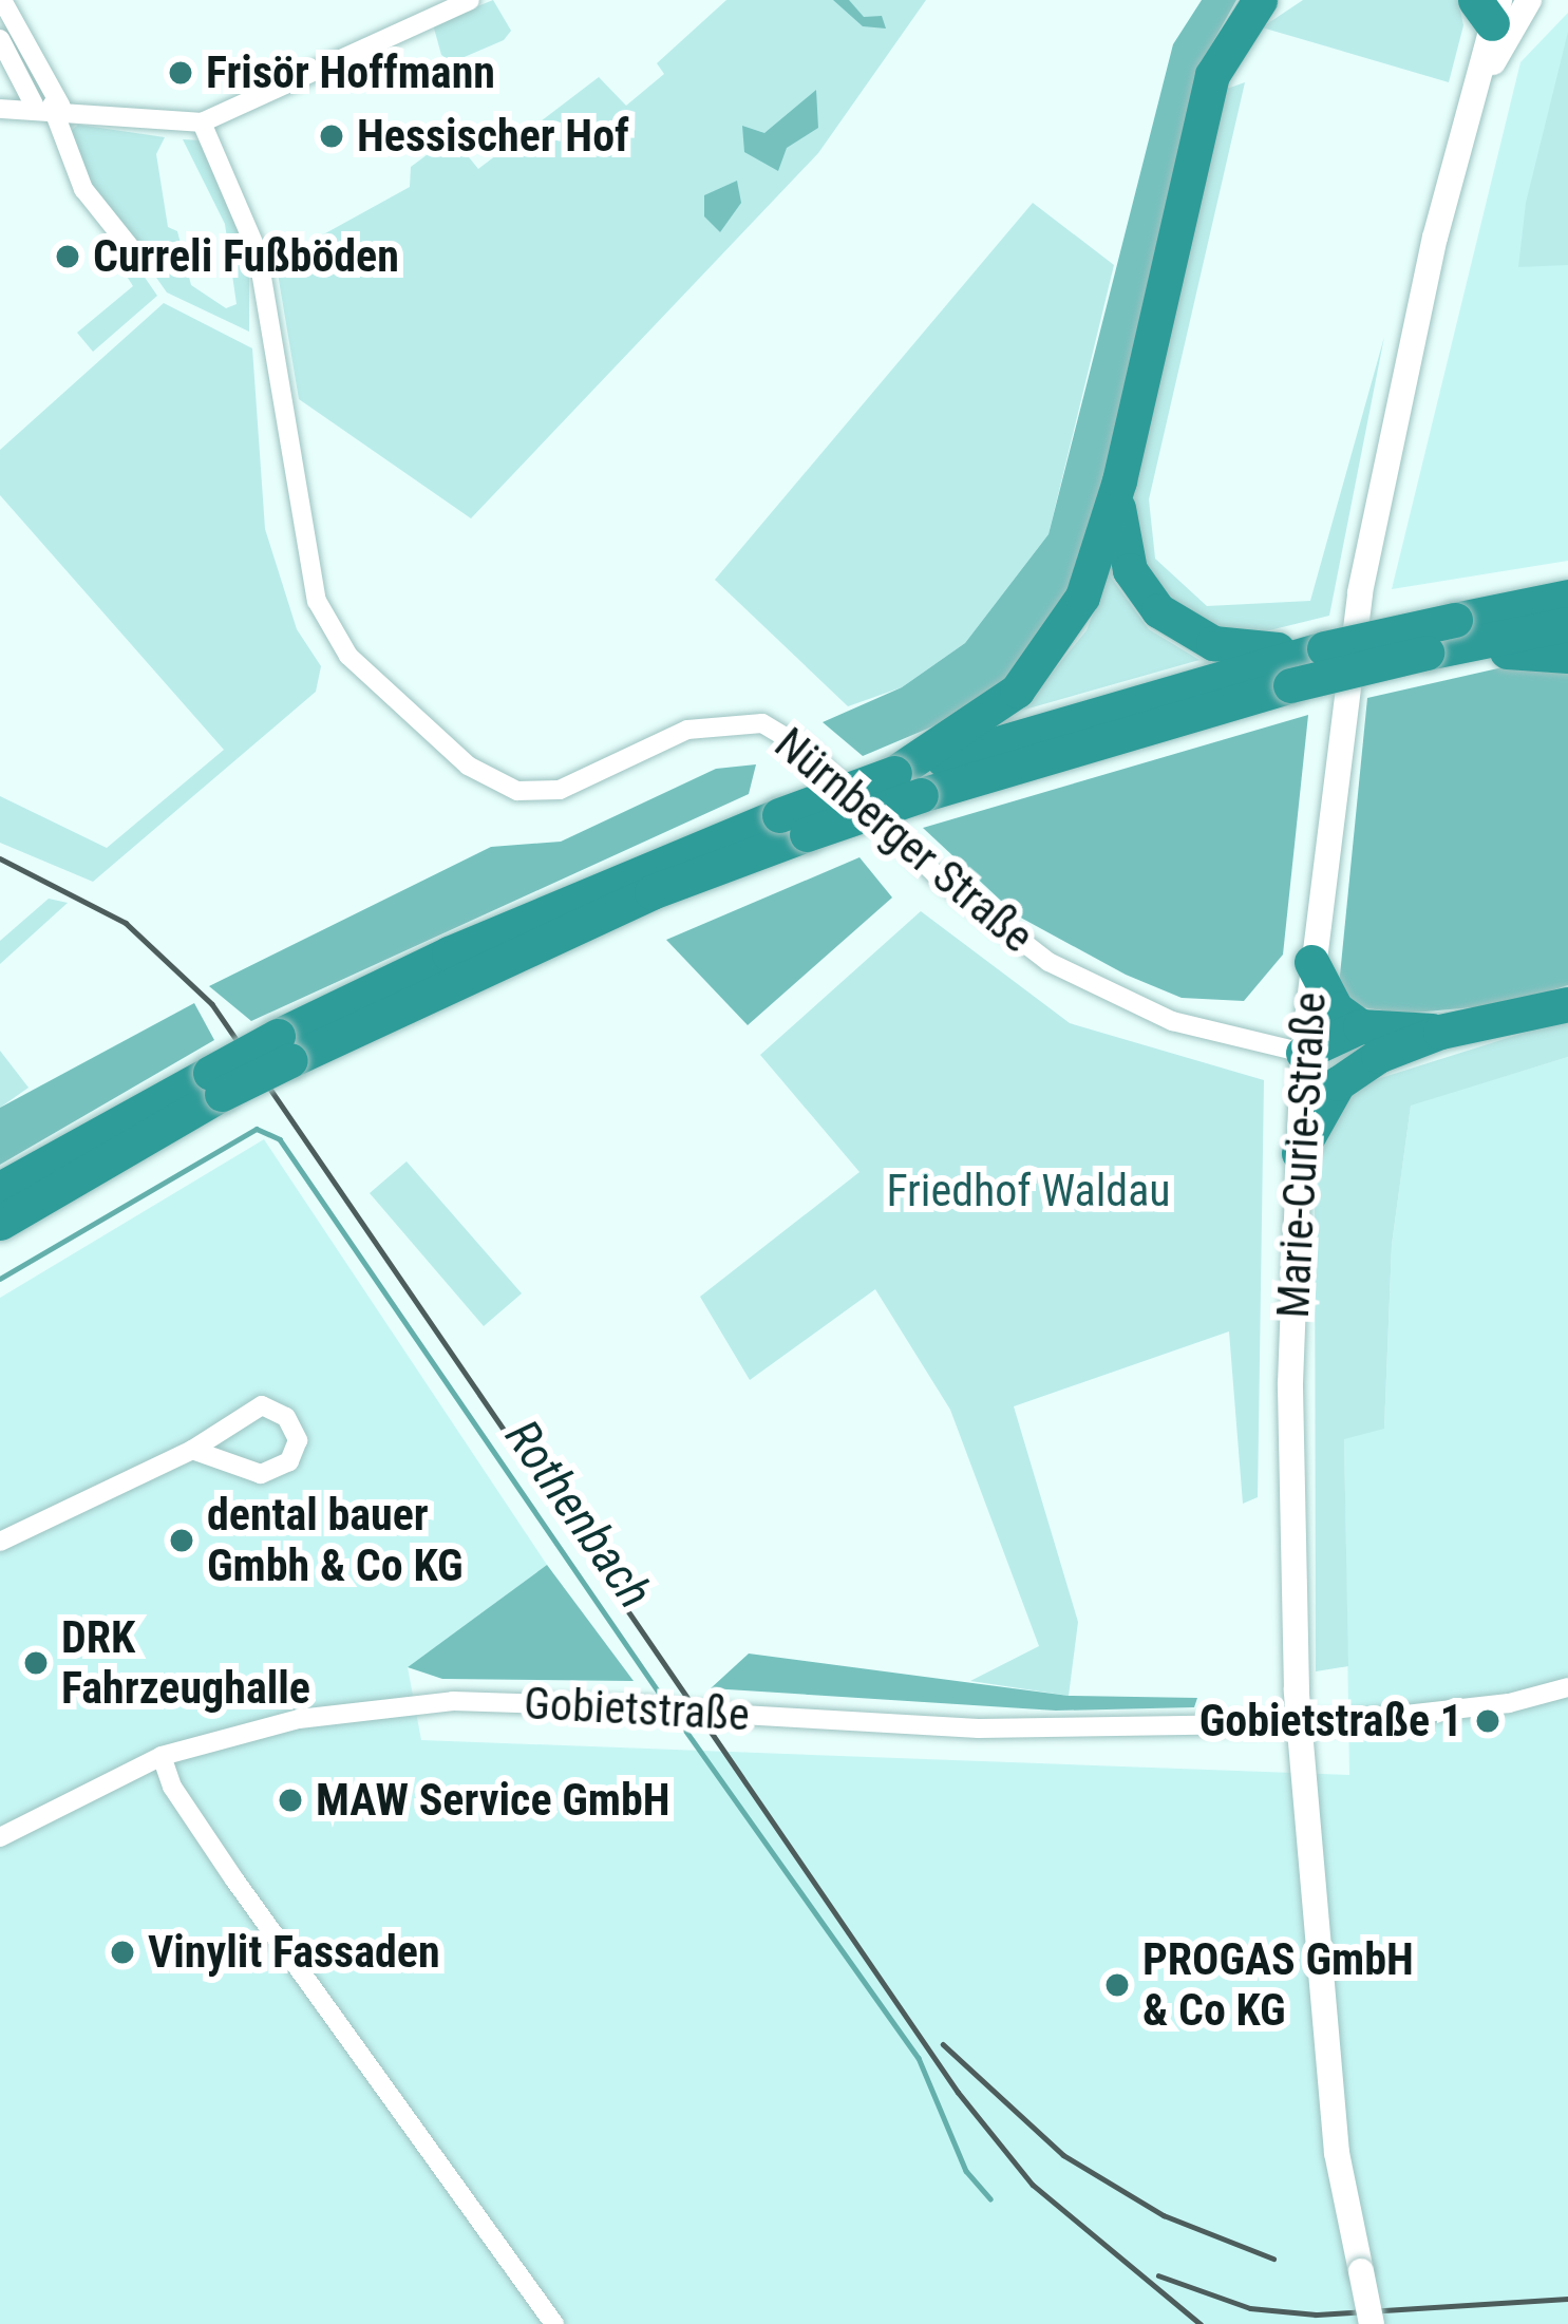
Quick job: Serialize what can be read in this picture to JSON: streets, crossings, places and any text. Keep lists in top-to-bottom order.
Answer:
{
  "streets": {
    "main road": ["Marie-Curie-Straße"],
    "street": ["Nürnberger Straße", "Gobietstraße"]
  },
  "crossings": [
    ["Nürnberger Straße", "Marie-Curie-Straße"],
    ["Marie-Curie-Straße", "Gobietstraße"]
  ],
  "water": ["Rothenbach"],
  "parks": ["Friedhof Waldau"],
  "places": [
    "Frisör Hoffmann",
    "Hessischer Hof",
    "Curreli Fußböden",
    "dental bauer Gmbh & Co KG",
    "DRK Fahrzeughalle",
    "Gobietstraße 1",
    "MAW Service GmbH",
    "Vinylit Fassaden",
    "PROGAS GmbH & Co KG"
  ]
}
